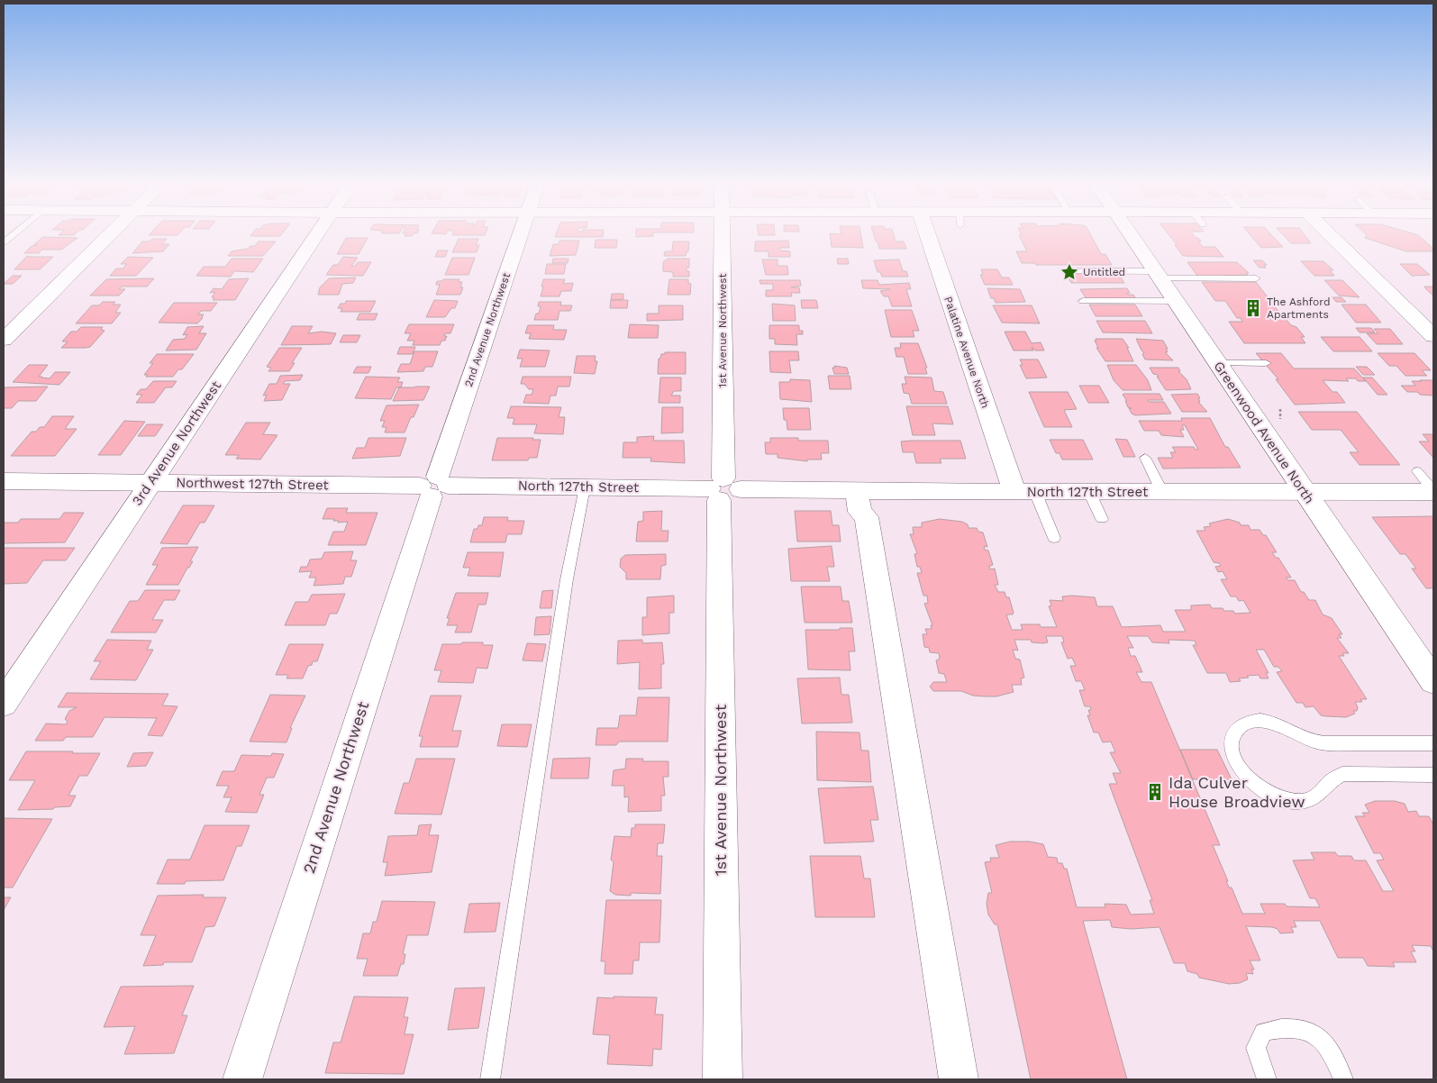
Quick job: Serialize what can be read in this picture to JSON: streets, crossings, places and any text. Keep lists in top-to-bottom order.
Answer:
{
  "streets": {
    "street": [
      "2nd Avenue Northwest",
      "1st Avenue Northwest",
      "Palatine Avenue North",
      "Greenwood Avenue North",
      "3rd Avenue Northwest",
      "Northwest 127th Street",
      "North 127th Street"
    ]
  },
  "crossings": [
    ["2nd Avenue Northwest", "Northwest 127th Street"],
    ["2nd Avenue Northwest", "North 127th Street"],
    ["1st Avenue Northwest", "North 127th Street"],
    ["Palatine Avenue North", "North 127th Street"],
    ["Greenwood Avenue North", "North 127th Street"],
    ["3rd Avenue Northwest", "Northwest 127th Street"],
    ["Northwest 127th Street", "North 127th Street"]
  ],
  "places": {
    "place": ["Untitled"],
    "building": ["The Ashford Apartments", "Ida Culver House Broadview"]
  }
}
